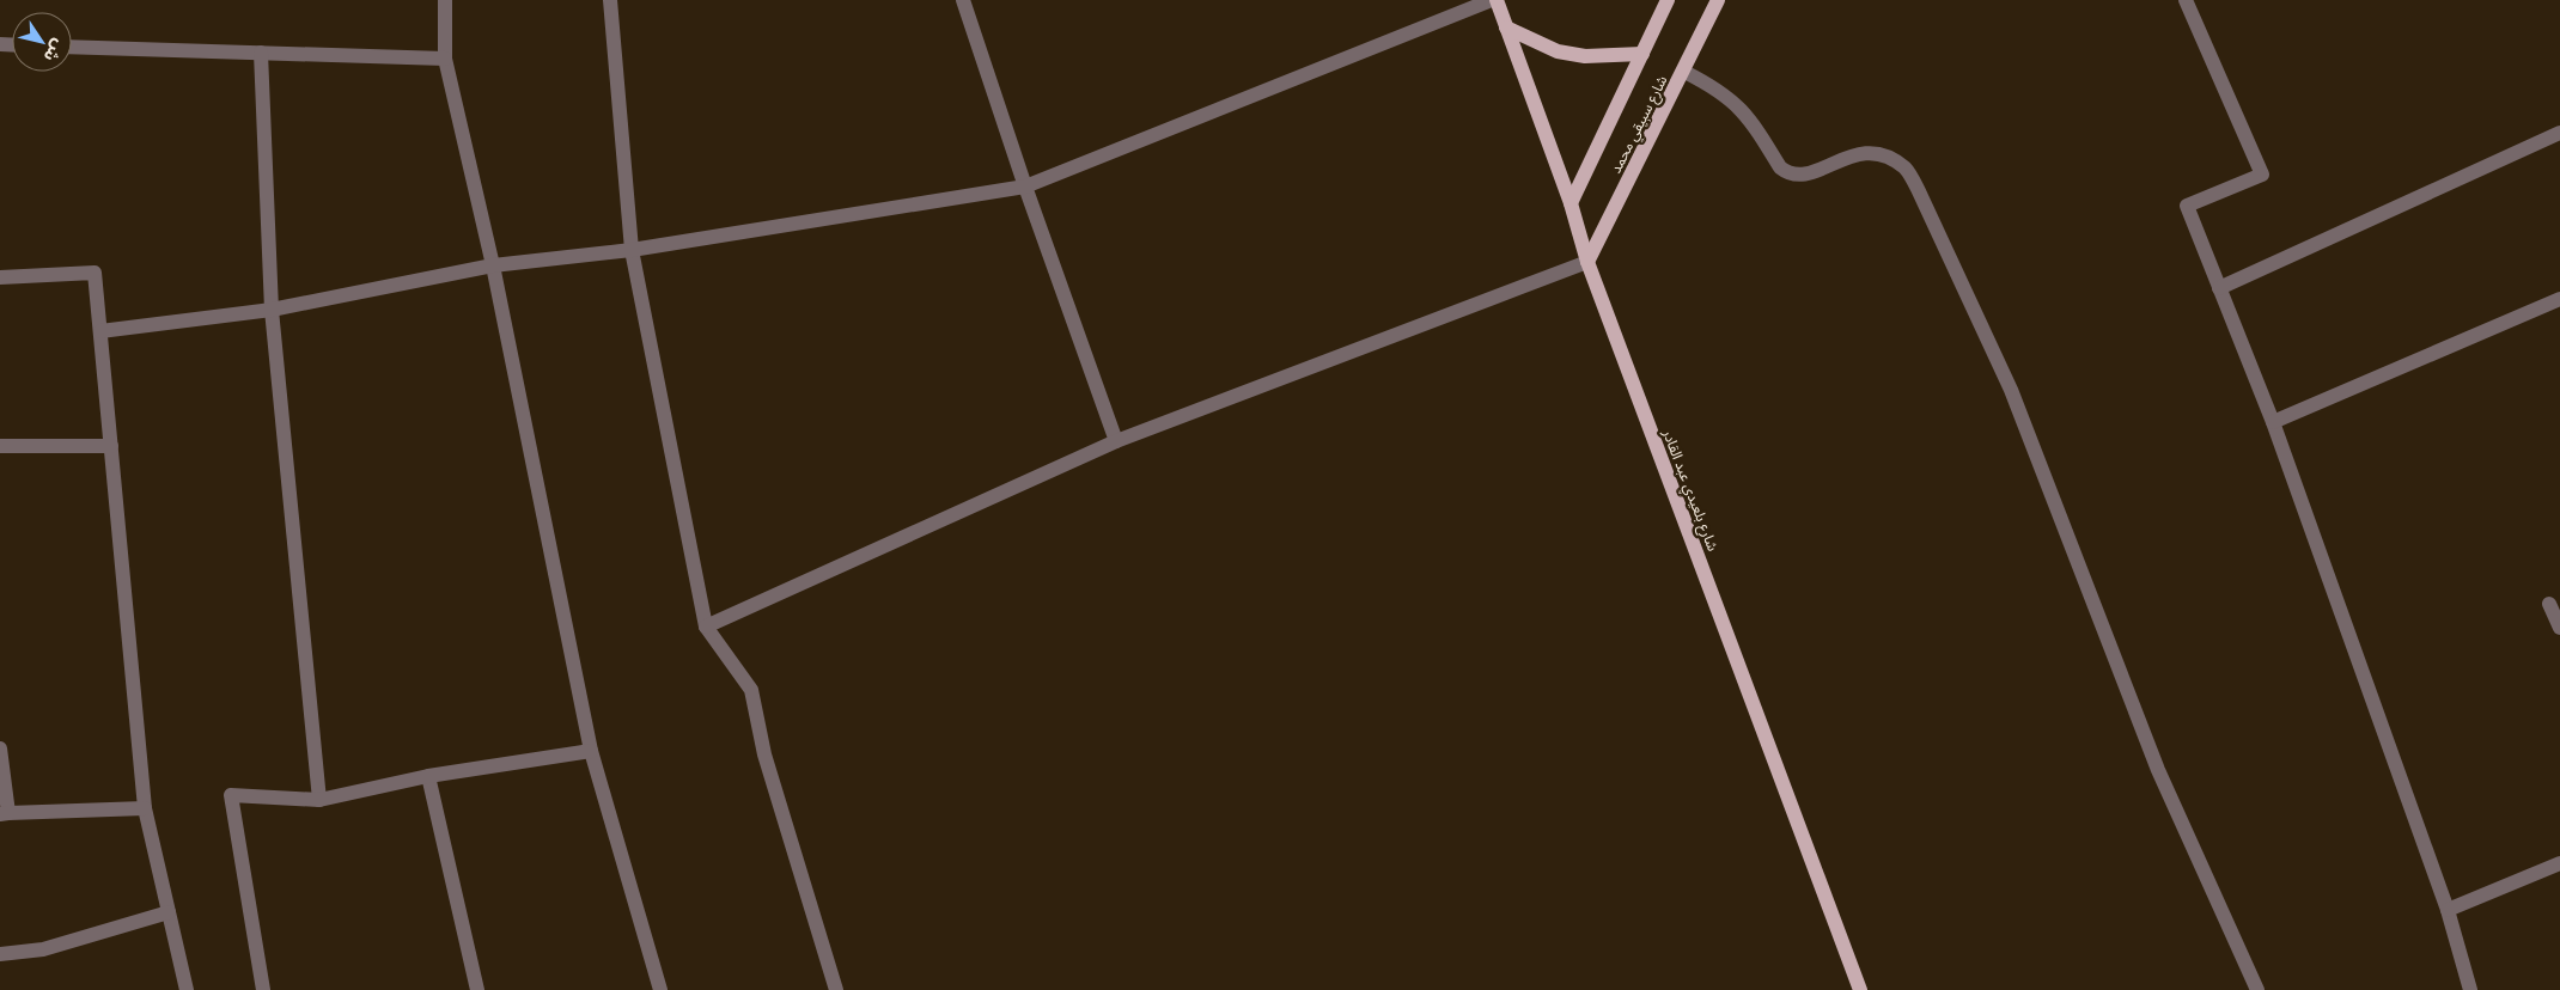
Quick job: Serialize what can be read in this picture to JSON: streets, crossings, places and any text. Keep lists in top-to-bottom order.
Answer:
{
  "streets": {
    "main road": ["شارع سبيقي محمد", "شارع بلعيدي عبد القادر"]
  },
  "crossings": [
    ["شارع سبيقي محمد", "شارع بلعيدي عبد القادر"]
  ],
  "north": "bottom right"
}
